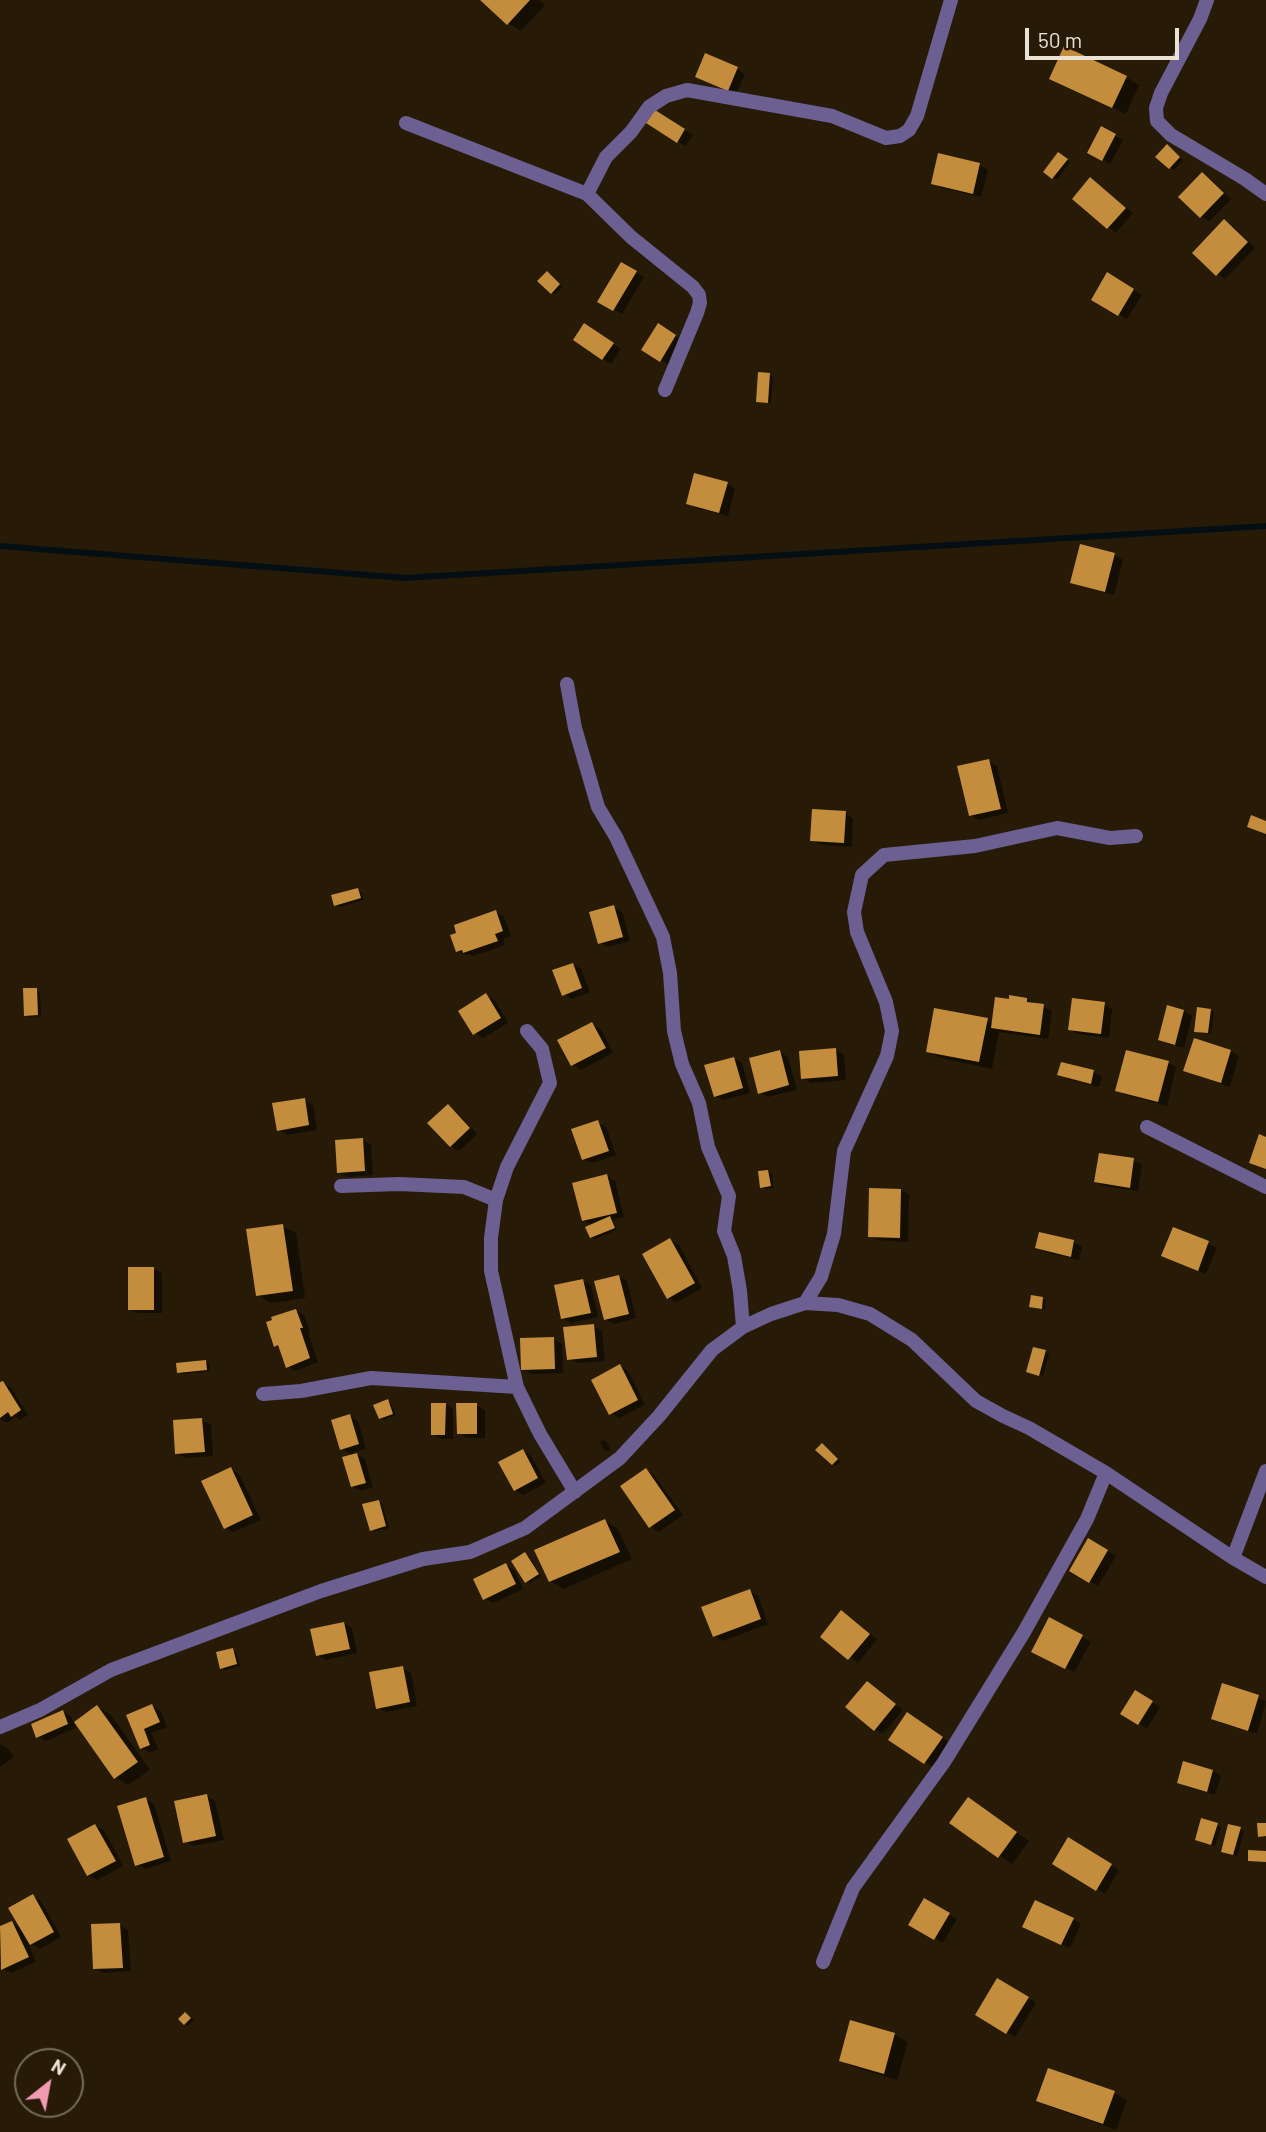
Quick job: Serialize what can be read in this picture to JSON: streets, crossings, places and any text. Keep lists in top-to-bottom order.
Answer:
{
  "scale_bar": "50 m",
  "north": "top right"
}
